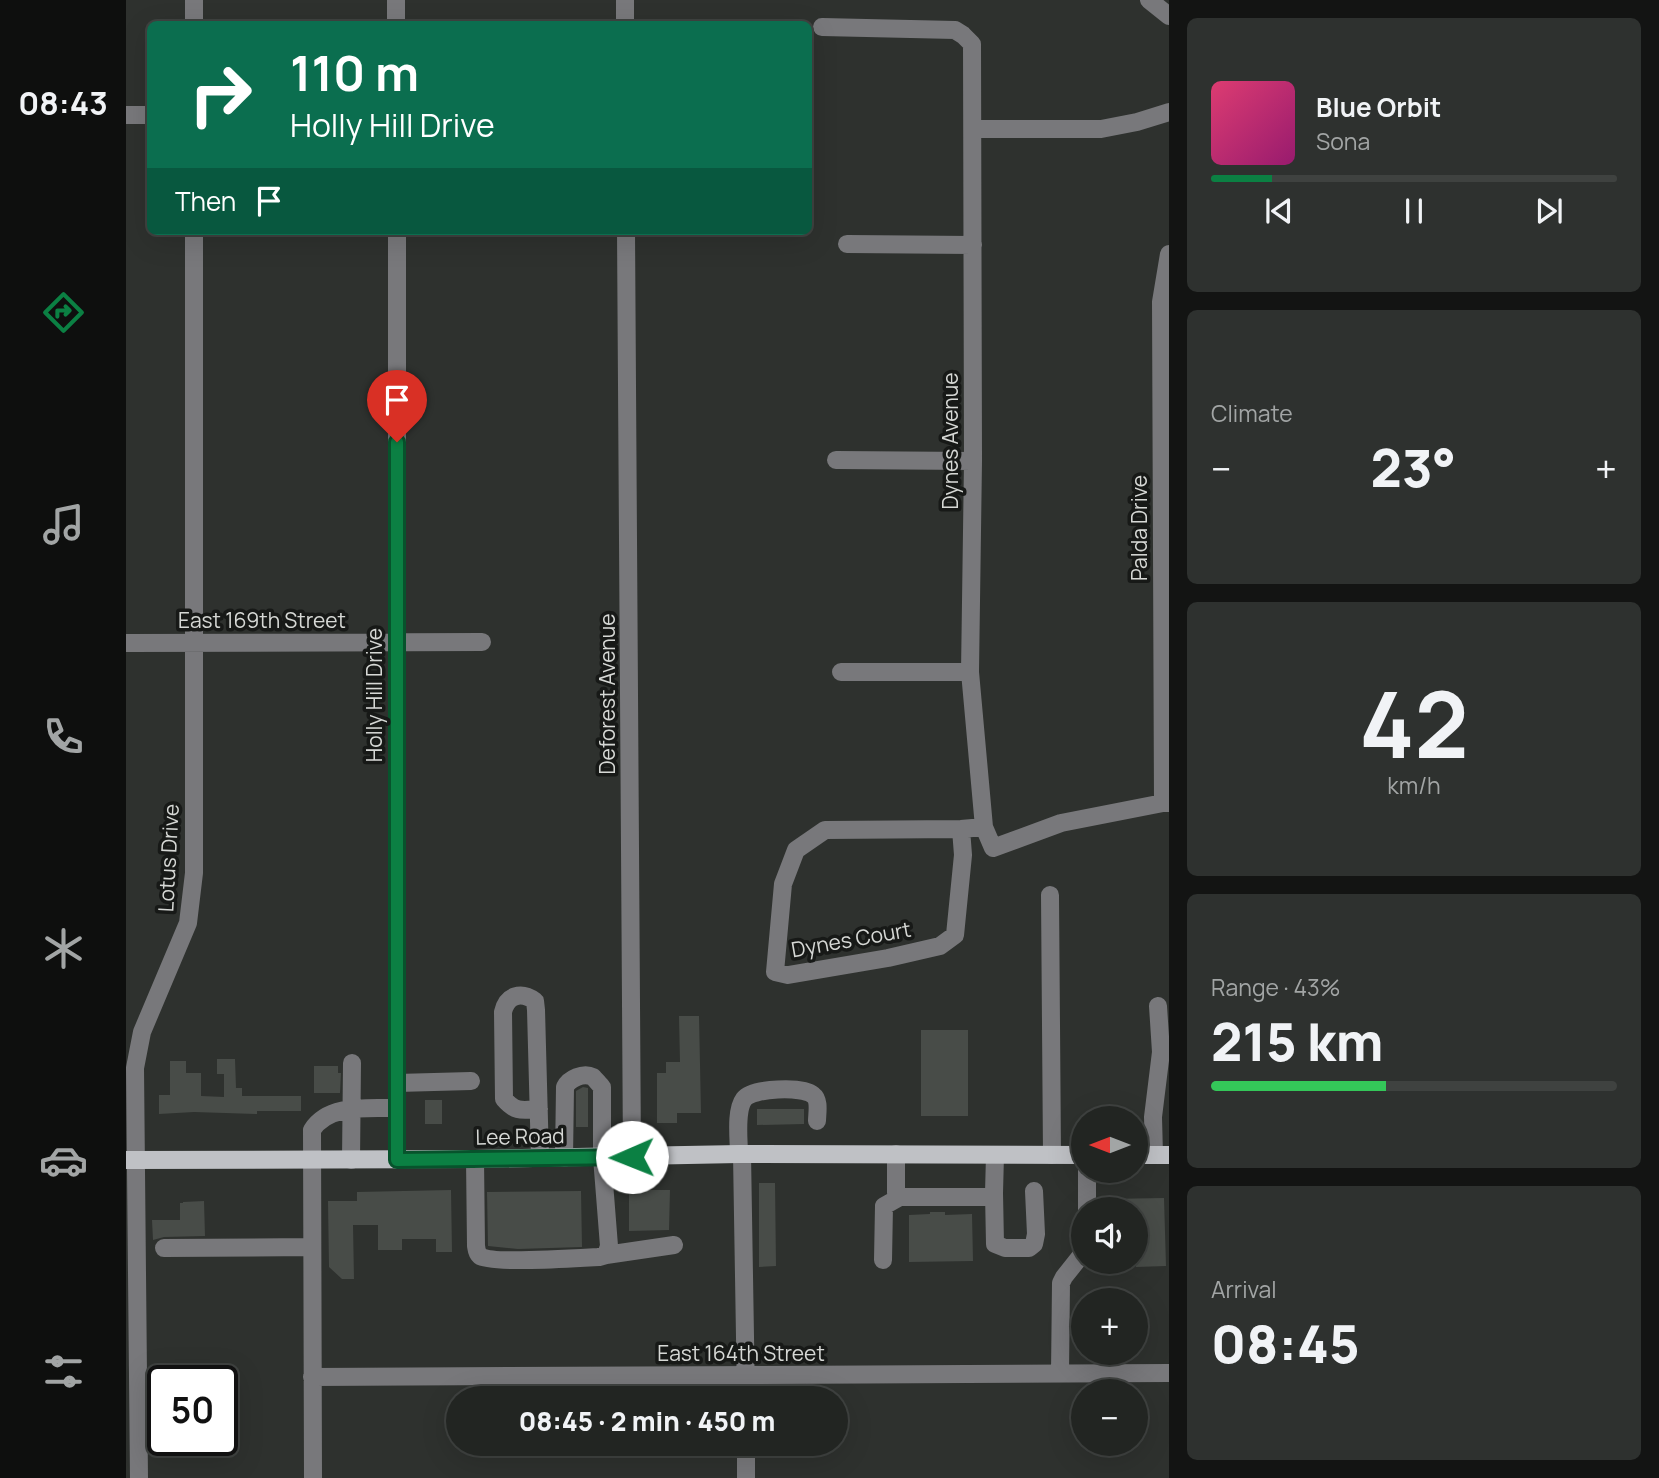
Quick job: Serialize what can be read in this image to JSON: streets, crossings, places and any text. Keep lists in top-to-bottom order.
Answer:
{
  "streets": {
    "main road": ["Lee Road"],
    "street": [
      "Dynes Avenue",
      "Palda Drive",
      "East 169th Street",
      "Deforest Avenue",
      "Holly Hill Drive",
      "Lotus Drive",
      "Dynes Court",
      "East 164th Street"
    ]
  },
  "crossings": [
    ["Dynes Avenue", "Palda Drive"],
    ["Dynes Avenue", "Dynes Court"],
    ["East 169th Street", "Holly Hill Drive"],
    ["East 169th Street", "Lotus Drive"],
    ["Deforest Avenue", "Lee Road"],
    ["Holly Hill Drive", "Lee Road"],
    ["Lotus Drive", "Lee Road"]
  ],
  "north": "left",
  "page": {
    "tabs": "08:43",
    "turn": ["110 m", "Holly Hill Drive"],
    "song": ["Blue Orbit", "Sona"],
    "then": "Then",
    "tile": [
      "Climate",
      ["42", "km/h"],
      ["Range · 43%", "215 km"],
      ["Arrival", "08:45"]
    ],
    "heat": ["−", "23°", "+"],
    "map_buttons": ["+", "−"],
    "limit": "50",
    "trip": "08:45 · 2 min · 450 m"
  }
}
